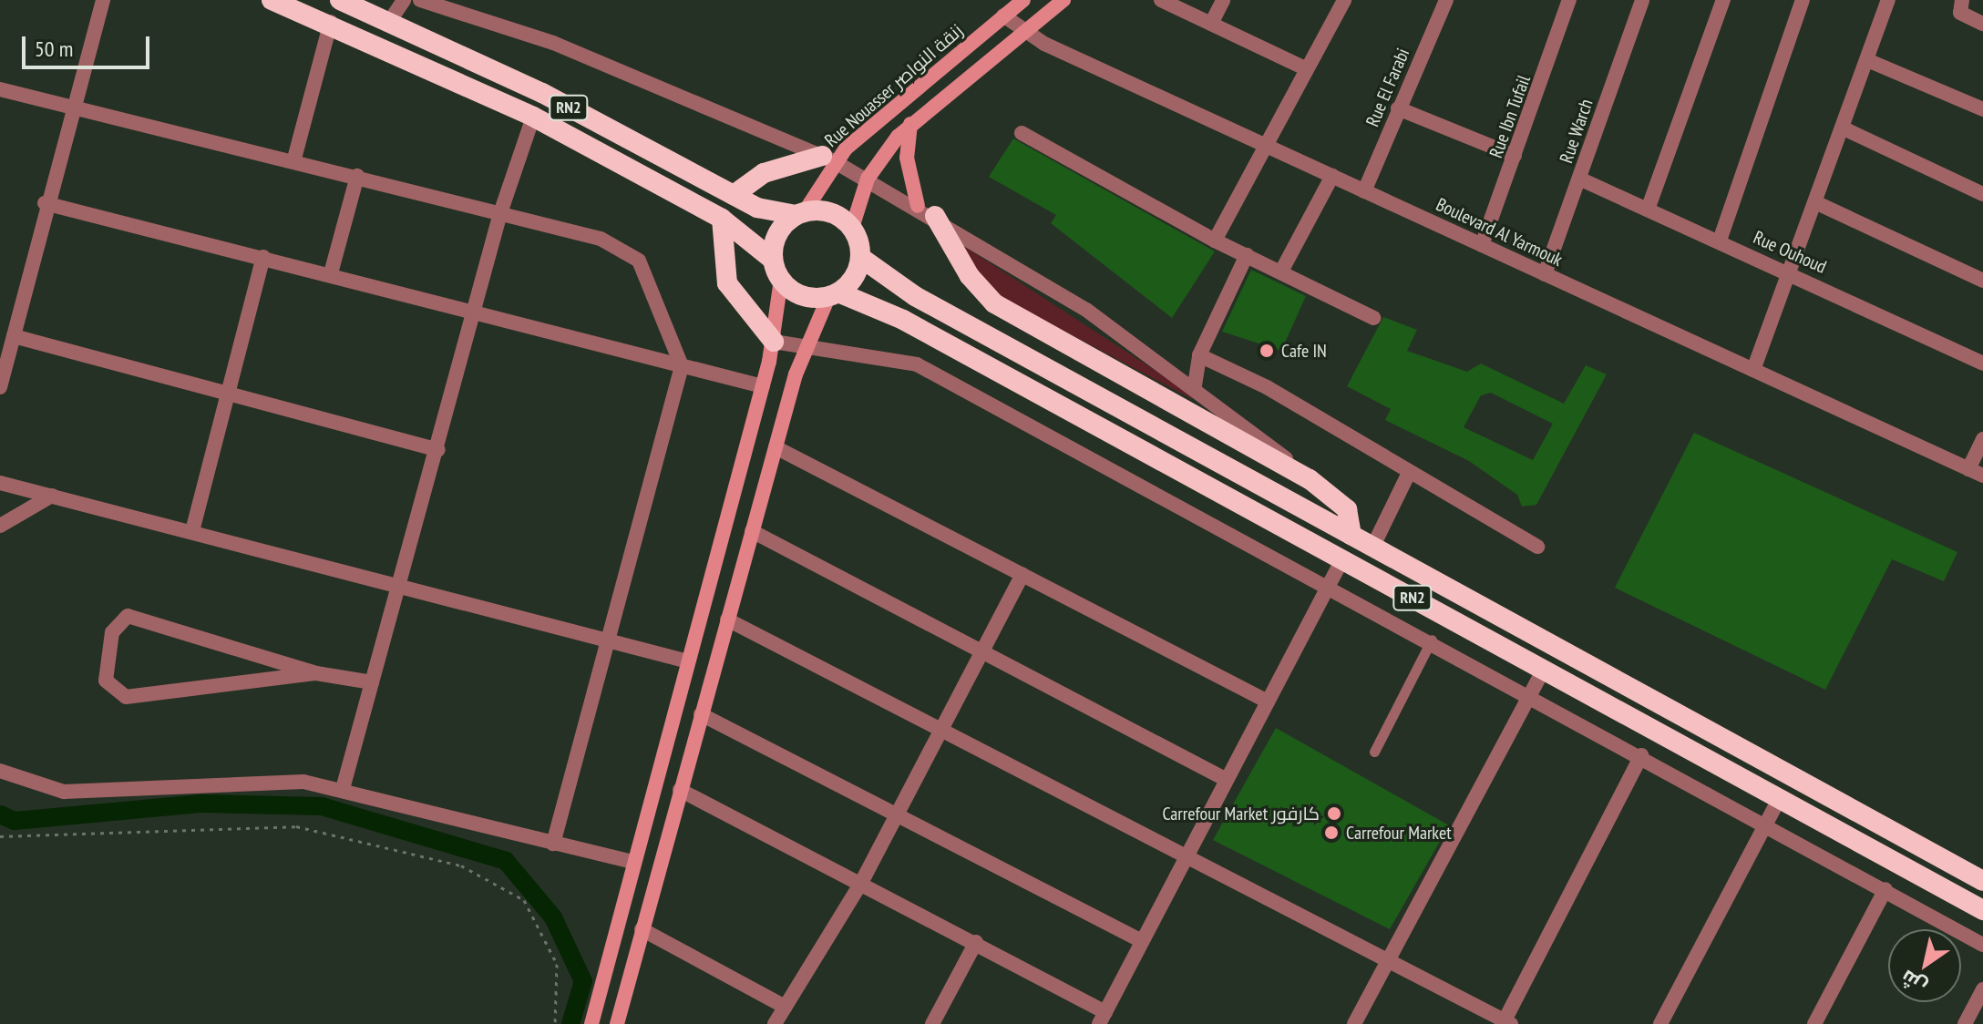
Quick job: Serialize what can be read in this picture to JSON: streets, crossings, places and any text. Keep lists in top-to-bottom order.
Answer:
{
  "streets": {
    "highway": ["RN2"],
    "main road": ["Rue Nouasser زنقة النواصر"],
    "street": [
      "Rue El Farabi",
      "Rue Ibn Tufail",
      "Rue Warch",
      "Boulevard Al Yarmouk",
      "Rue Ouhoud"
    ]
  },
  "crossings": [
    ["Rue Nouasser زنقة النواصر", "RN2"],
    ["Rue Nouasser زنقة النواصر", "Boulevard Al Yarmouk"],
    ["Rue El Farabi", "Boulevard Al Yarmouk"],
    ["Rue Ibn Tufail", "Boulevard Al Yarmouk"],
    ["Rue Warch", "Boulevard Al Yarmouk"],
    ["Rue Warch", "Rue Ouhoud"]
  ],
  "places": ["Cafe IN", "Carrefour Market كارفور", "Carrefour Market"],
  "scale_bar": "50 m",
  "north": "bottom left"
}
